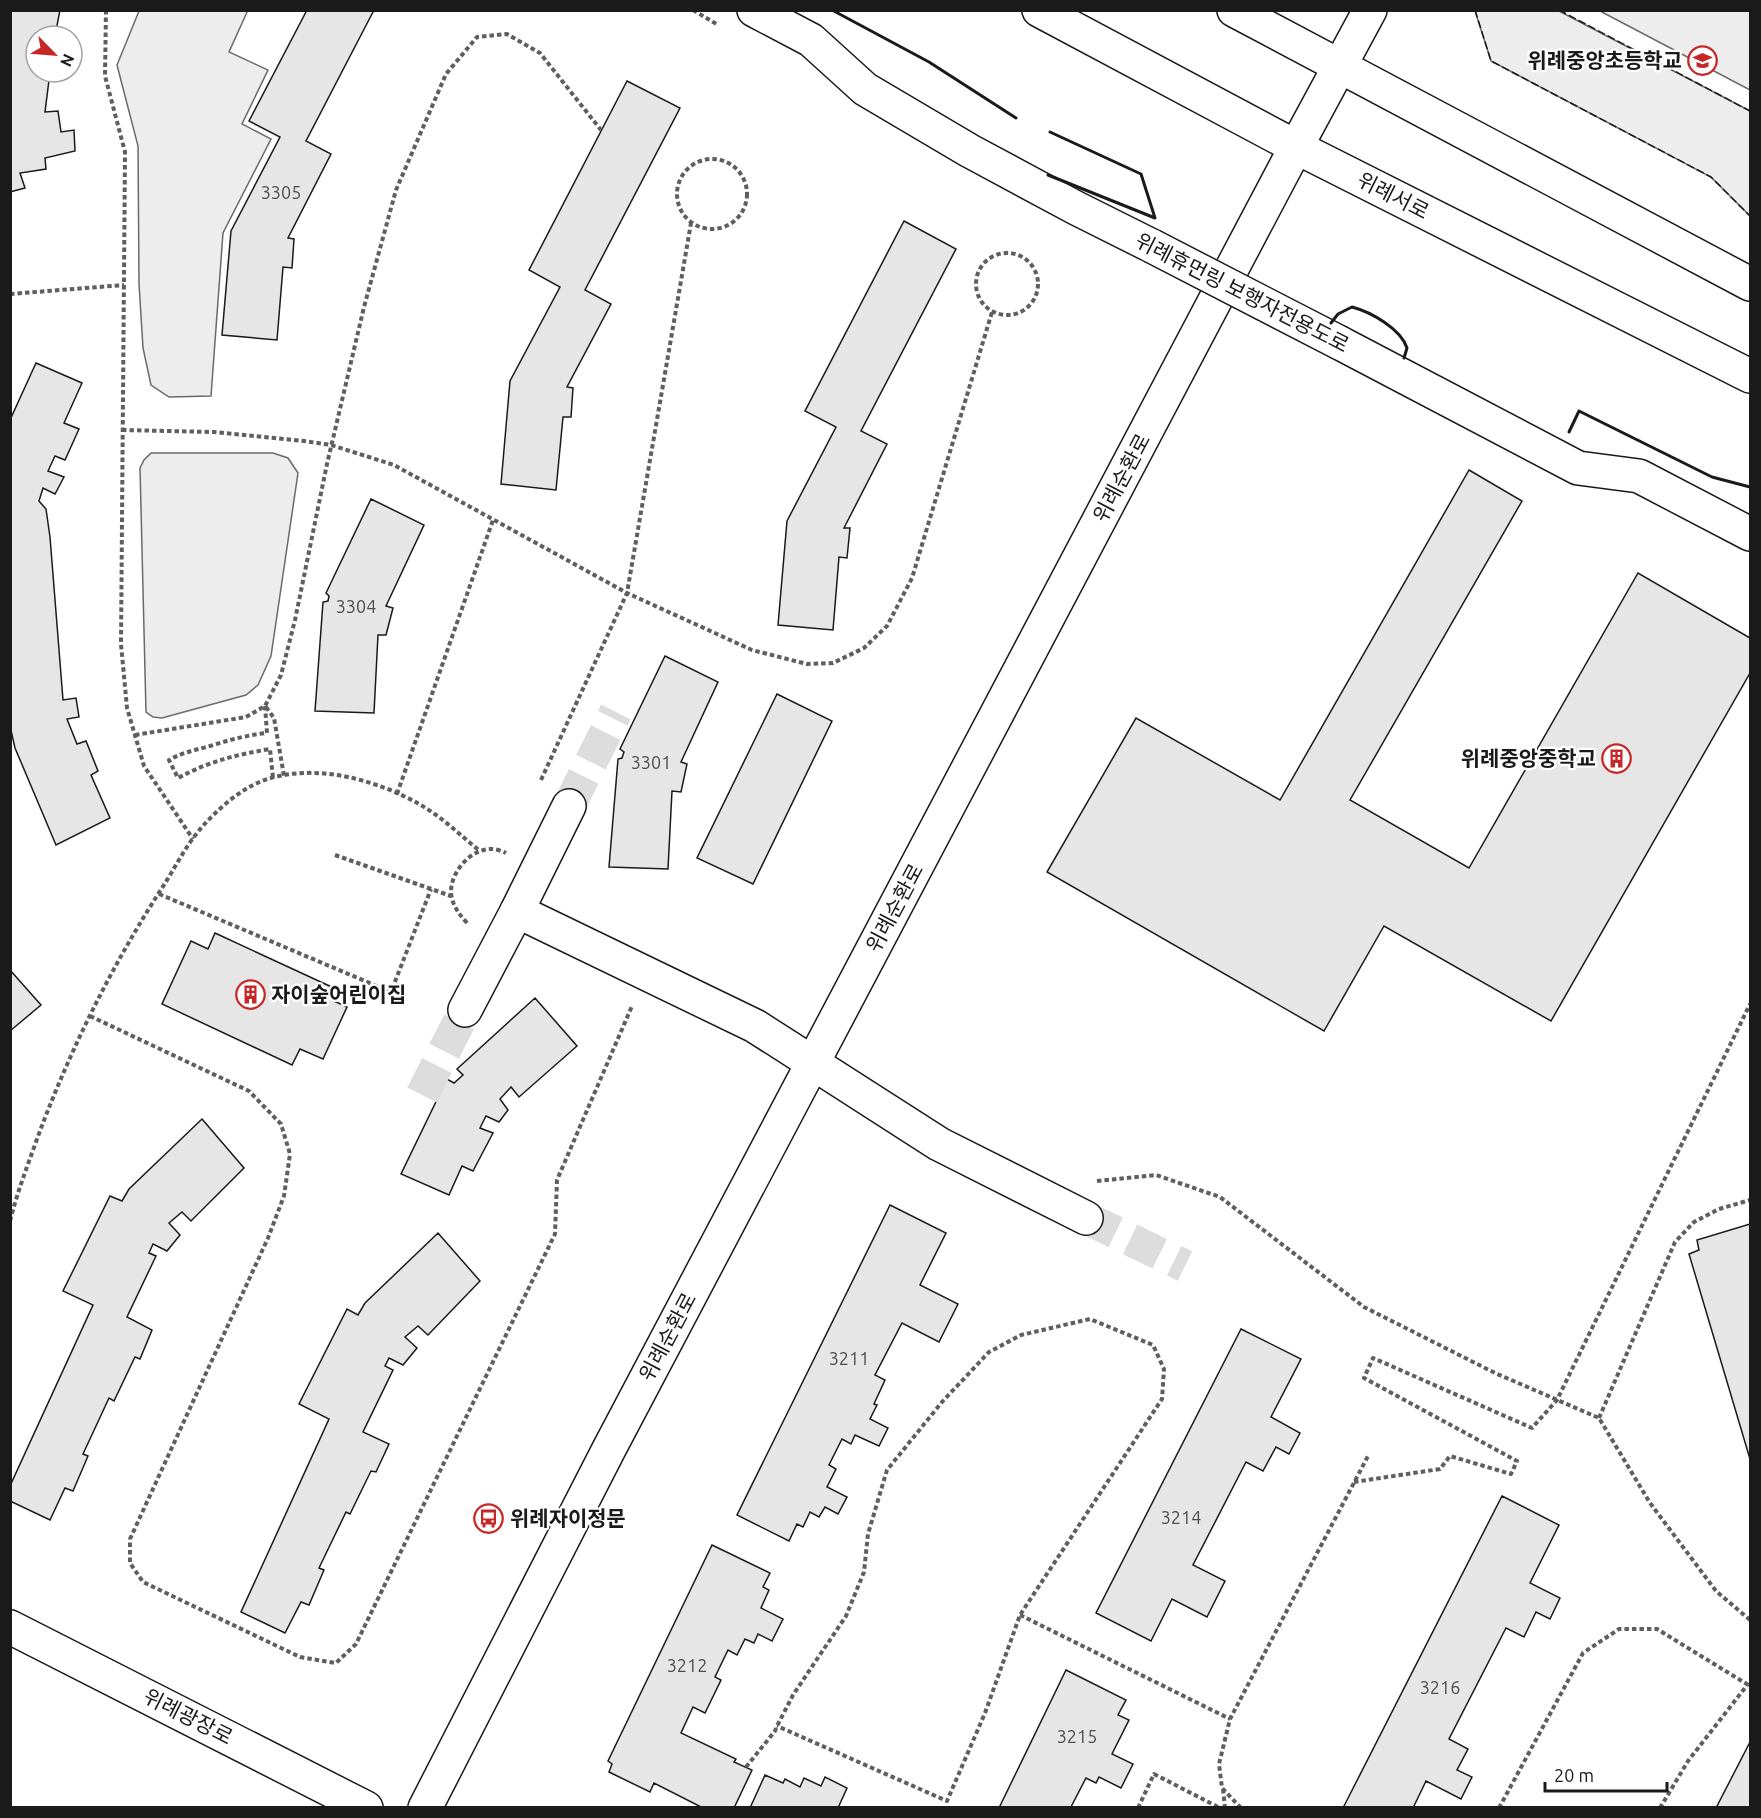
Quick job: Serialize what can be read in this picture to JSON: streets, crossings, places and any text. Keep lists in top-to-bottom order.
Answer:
{
  "streets": {
    "street": [
      "위례서로",
      "위례휴먼링 보행자전용도로",
      "위례순환로",
      "위례광장로"
    ]
  },
  "crossings": [
    ["위례서로", "위례순환로"]
  ],
  "places": {
    "school or university": ["위례중앙초등학교"],
    "building": ["위례중앙중학교", "자이숲어린이집"],
    "bus stop": ["위례자이정문"]
  },
  "house_numbers": [
    "3305",
    "3304",
    "3301",
    "3211",
    "3214",
    "3212",
    "3216",
    "3215"
  ],
  "scale_bar": "20 m",
  "north": "bottom right"
}
